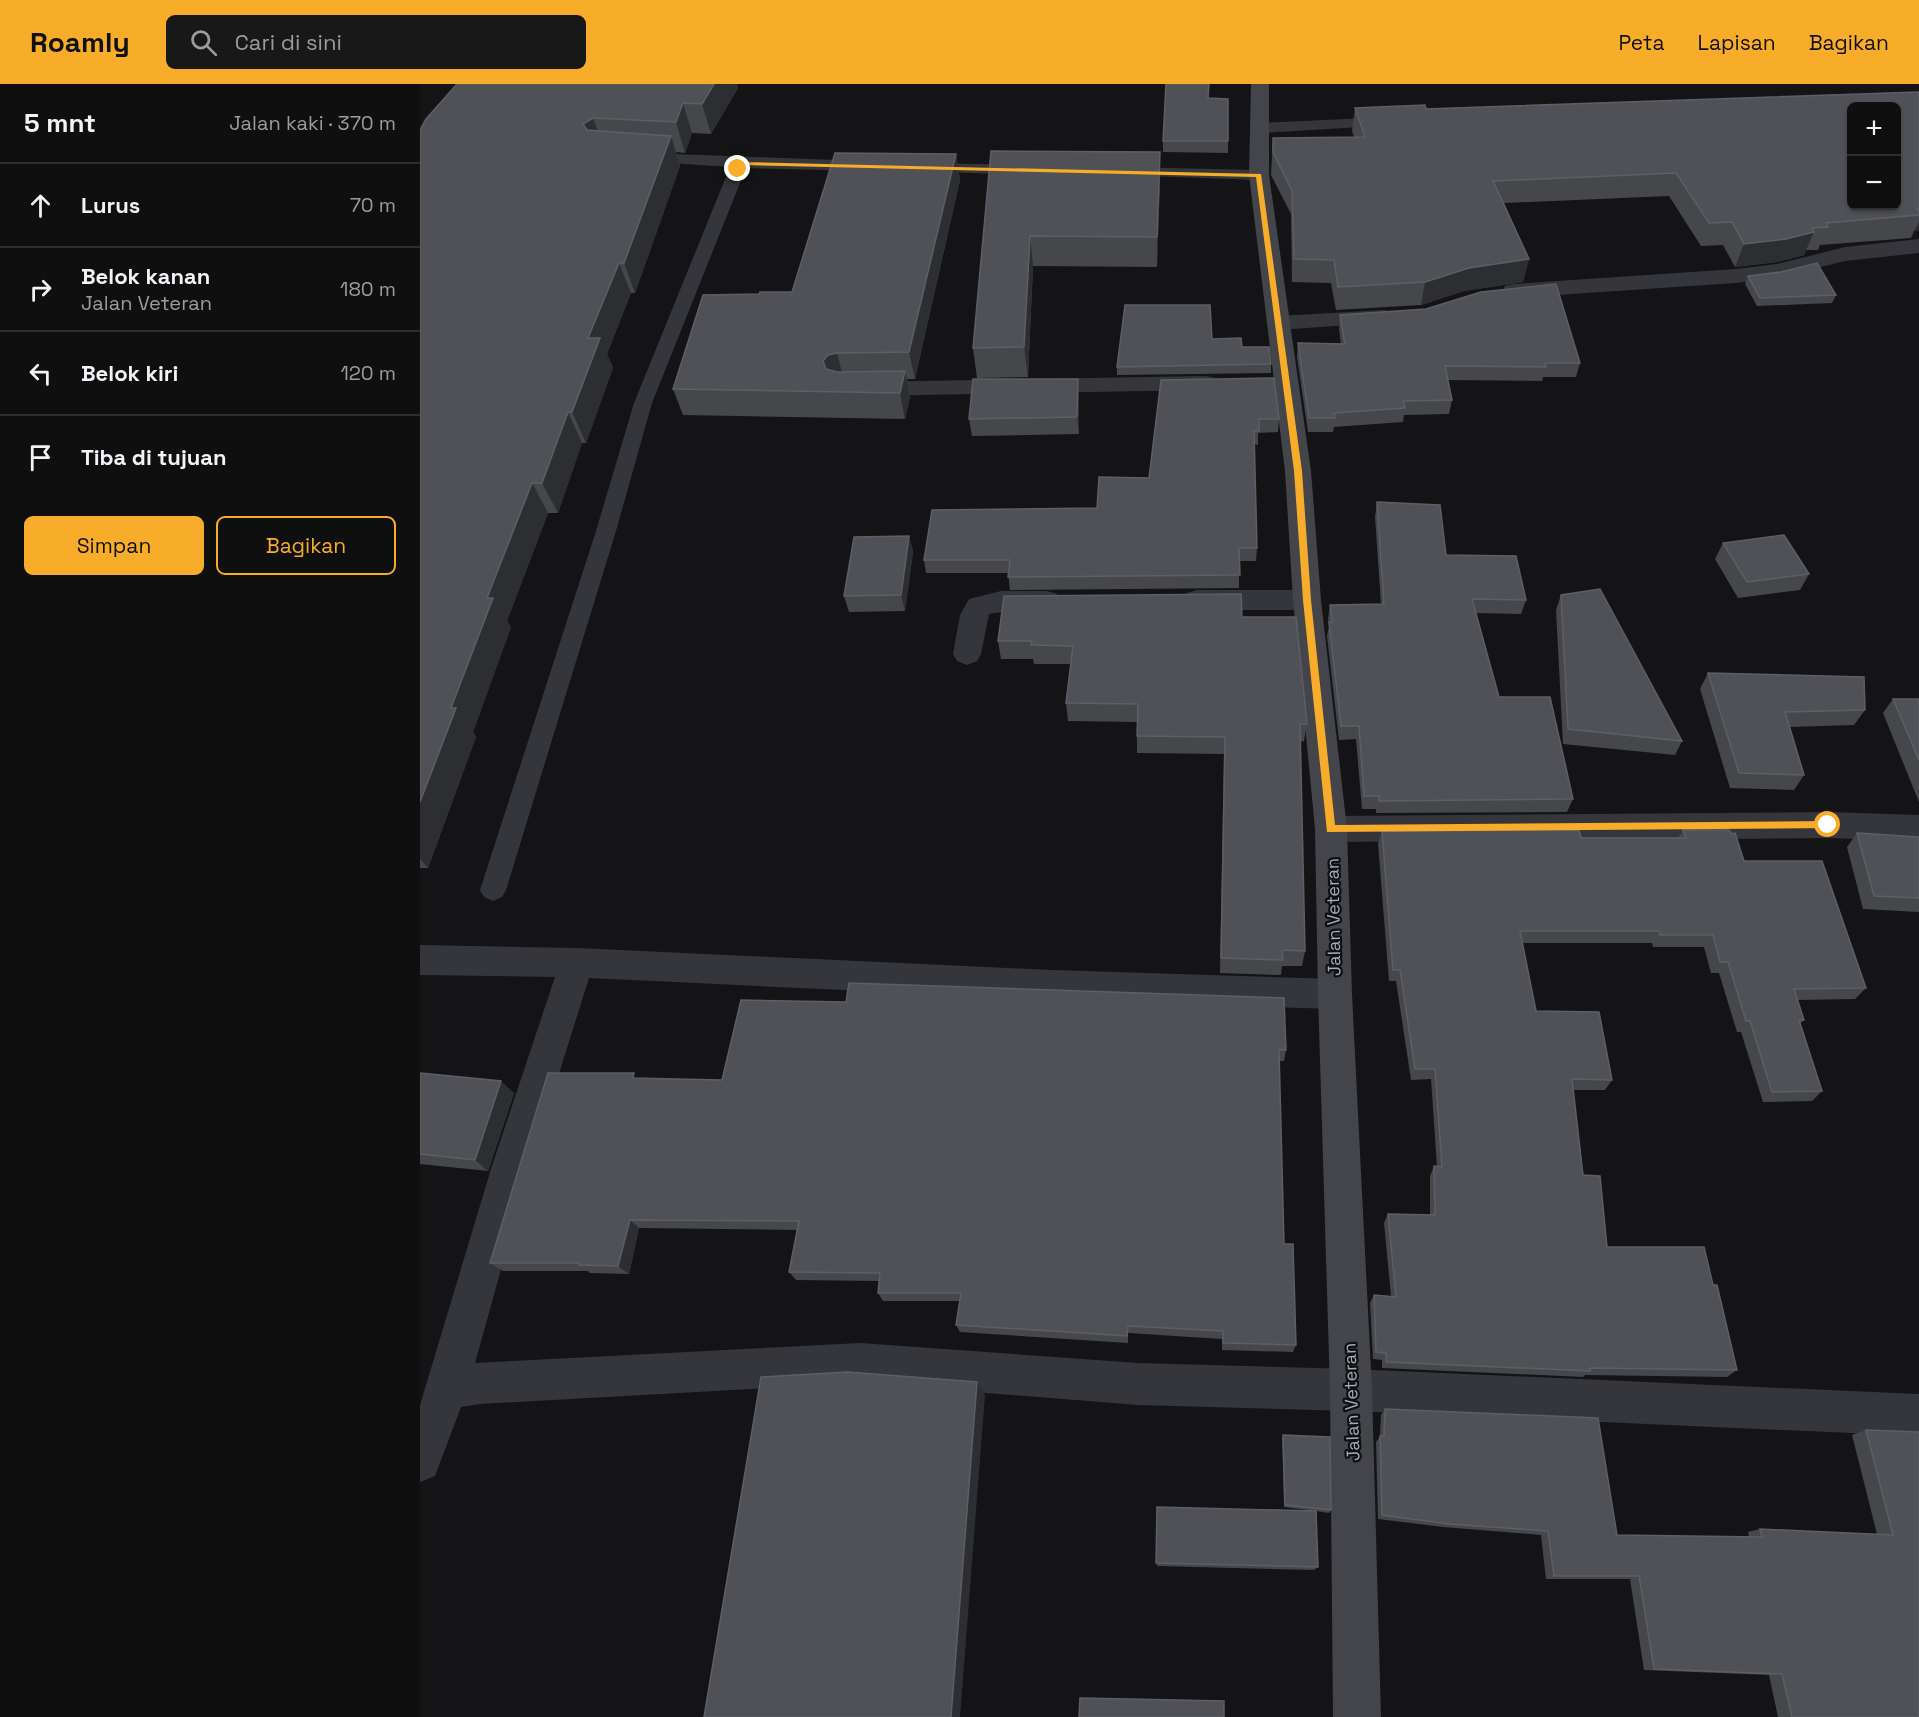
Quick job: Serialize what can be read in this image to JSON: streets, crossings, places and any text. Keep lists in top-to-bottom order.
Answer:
{
  "streets": {
    "main road": ["Jalan Veteran"]
  },
  "page": {
    "header": "Roamly",
    "search": "Cari di sini",
    "nav": ["Peta", "Lapisan", "Bagikan"],
    "heading": ["5 mnt", "Jalan kaki · 370 m"],
    "map_buttons": ["+", "−"],
    "list": [
      ["Lurus", "70 m"],
      ["Belok kanan", "Jalan Veteran", "180 m"],
      ["Belok kiri", "120 m"],
      "Tiba di tujuan"
    ],
    "buttons": ["Simpan", "Bagikan"]
  }
}
